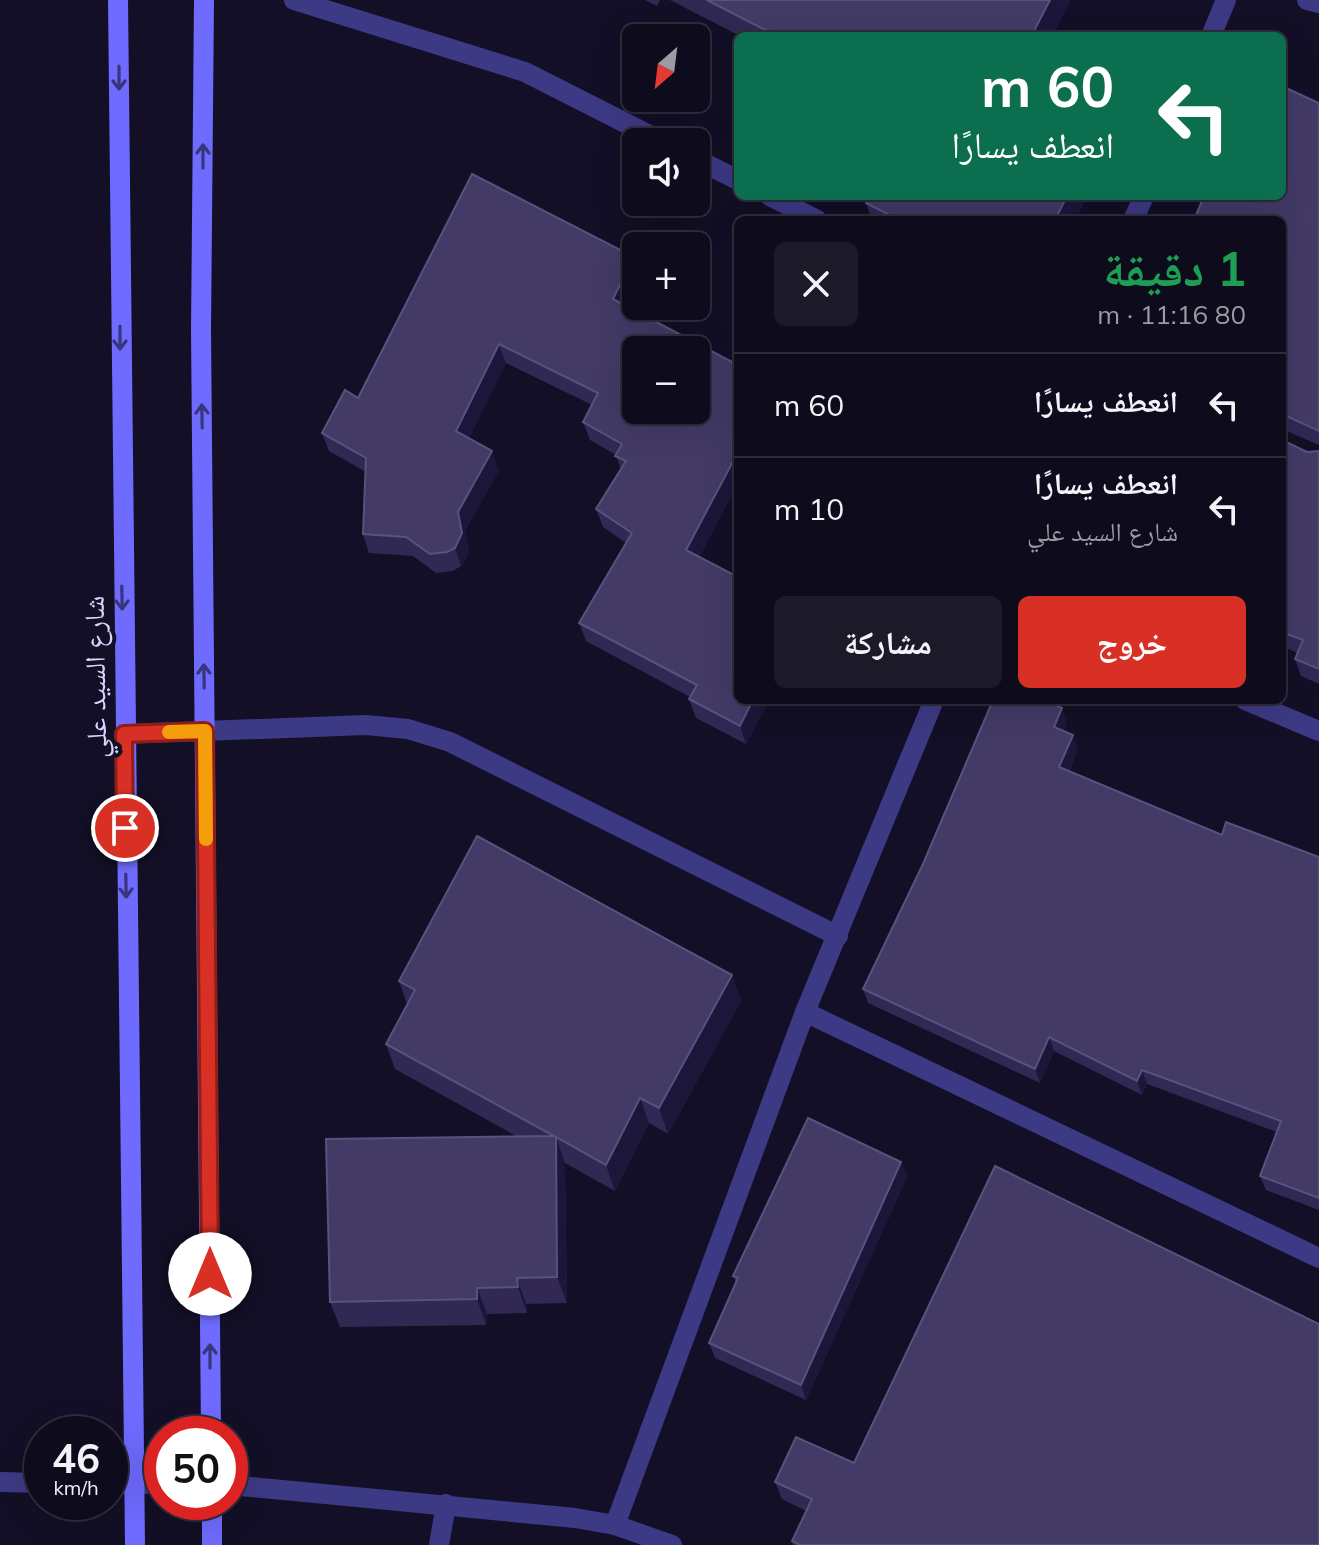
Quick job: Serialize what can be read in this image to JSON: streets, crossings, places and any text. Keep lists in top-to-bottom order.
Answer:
{
  "streets": {
    "main road": ["شارع السيد علي"]
  },
  "north": "bottom left",
  "page": {
    "map_buttons": ["+", "−"],
    "turn": ["60 m", "انعطف يسارًا"],
    "heading": ["1 دقيقة", "80 m · 11:16"],
    "list": [
      {
        "name": "انعطف يسارًا",
        "value": "60 m"
      },
      {
        "name": "انعطف يسارًا",
        "note": "شارع السيد علي",
        "value": "10 m"
      }
    ],
    "buttons": ["خروج", "مشاركة"],
    "speed": "46 km/h",
    "limit": "50"
  }
}
